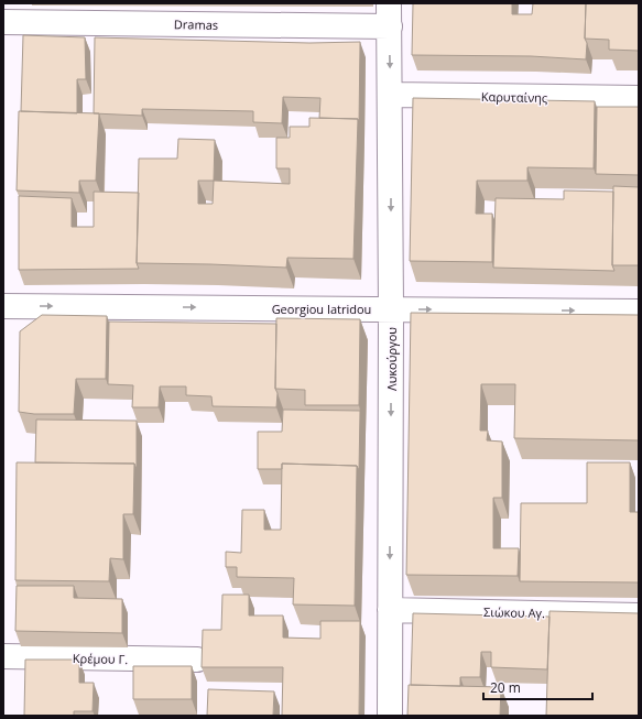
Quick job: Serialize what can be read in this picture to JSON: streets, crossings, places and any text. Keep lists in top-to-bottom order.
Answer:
{
  "streets": {
    "street": [
      "Dramas",
      "Καρυταίνης",
      "Georgiou Iatridou",
      "Λυκούργου",
      "Σιώκου Αγ.",
      "Κρέμου Γ."
    ]
  },
  "crossings": [
    ["Dramas", "Λυκούργου"],
    ["Καρυταίνης", "Λυκούργου"],
    ["Georgiou Iatridou", "Λυκούργου"],
    ["Λυκούργου", "Σιώκου Αγ."]
  ],
  "one_way": ["Georgiou Iatridou", "Λυκούργου"],
  "scale_bar": "20 m"
}
